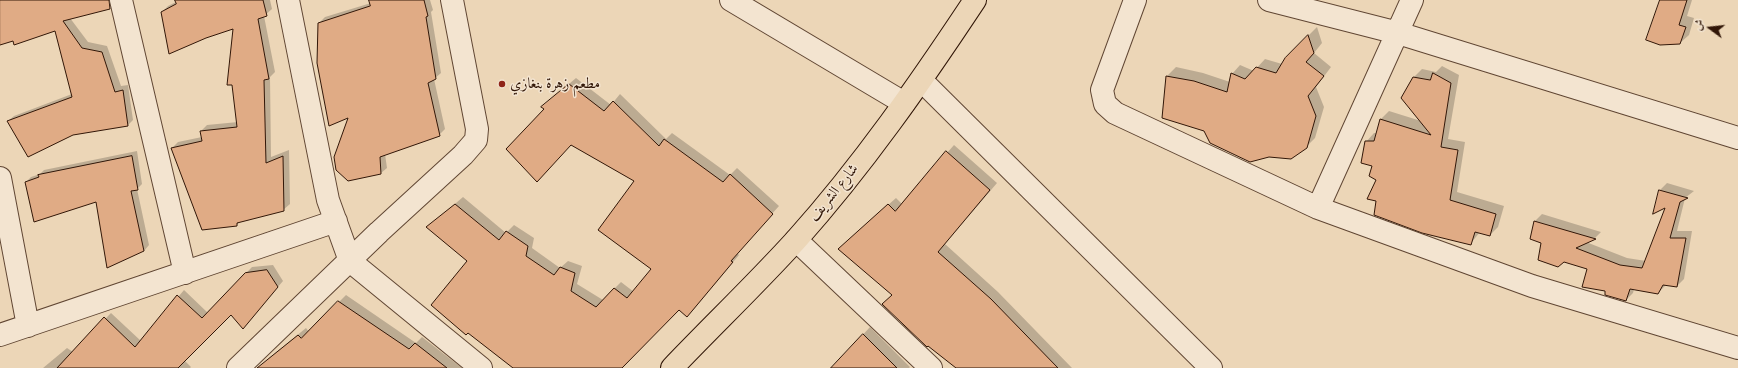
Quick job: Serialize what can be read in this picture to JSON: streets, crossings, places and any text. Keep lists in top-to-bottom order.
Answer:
{
  "streets": {
    "main road": ["شارع الشريف"]
  },
  "places": ["مطعم زهرة بنغازي"],
  "north": "left"
}
